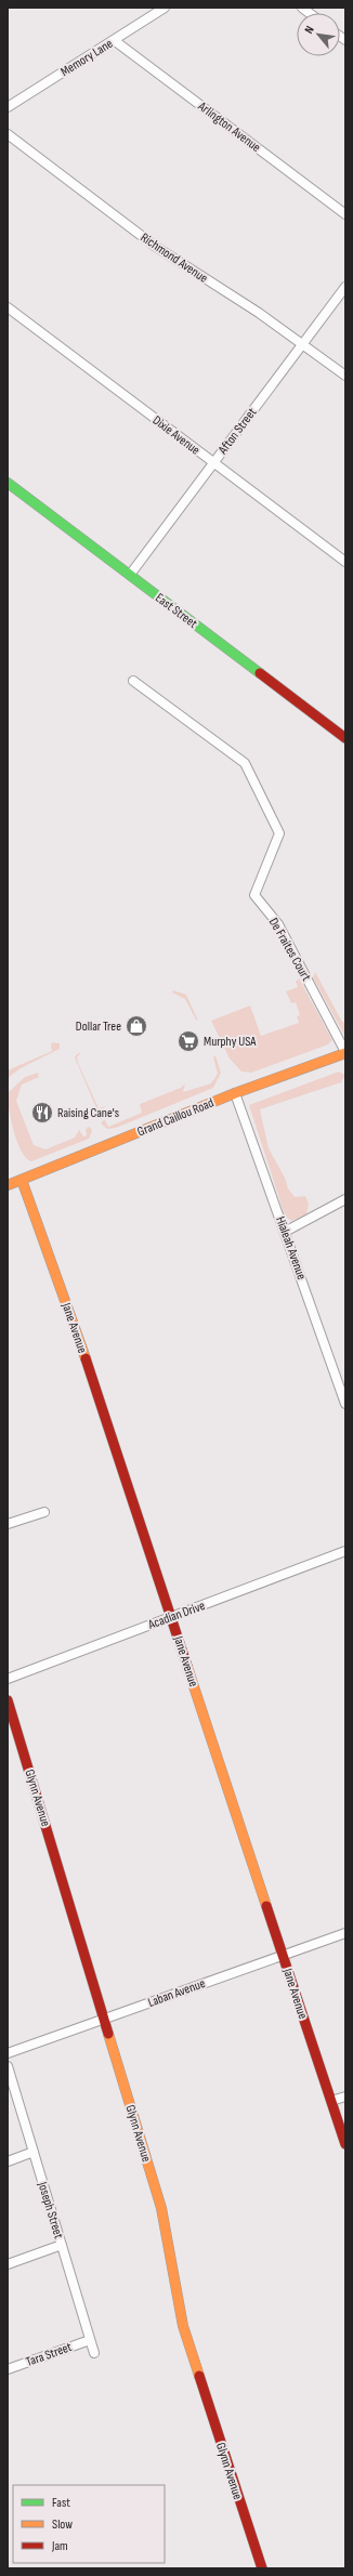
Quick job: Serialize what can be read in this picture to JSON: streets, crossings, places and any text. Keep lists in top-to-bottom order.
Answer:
{
  "streets": {
    "street": [
      "Memory Lane",
      "Arlington Avenue",
      "Richmond Avenue",
      "Afton Street",
      "Dixie Avenue",
      "East Street",
      "De Fraites Court",
      "Grand Caillou Road",
      "Hialeah Avenue",
      "Jane Avenue",
      "Acadian Drive",
      "Glynn Avenue",
      "Laban Avenue",
      "Joseph Street",
      "Tara Street"
    ]
  },
  "crossings": [
    ["Memory Lane", "Arlington Avenue"],
    ["Richmond Avenue", "Afton Street"],
    ["Afton Street", "Dixie Avenue"],
    ["Afton Street", "East Street"],
    ["De Fraites Court", "Grand Caillou Road"],
    ["Grand Caillou Road", "Hialeah Avenue"],
    ["Grand Caillou Road", "Jane Avenue"],
    ["Jane Avenue", "Acadian Drive"],
    ["Jane Avenue", "Laban Avenue"],
    ["Glynn Avenue", "Laban Avenue"],
    ["Joseph Street", "Tara Street"]
  ],
  "places": {
    "shop": ["Dollar Tree"],
    "supermarket": ["Murphy USA"],
    "restaurant": ["Raising Cane's"]
  },
  "legend": ["Fast", "Slow", "Jam"],
  "north": "top left"
}
